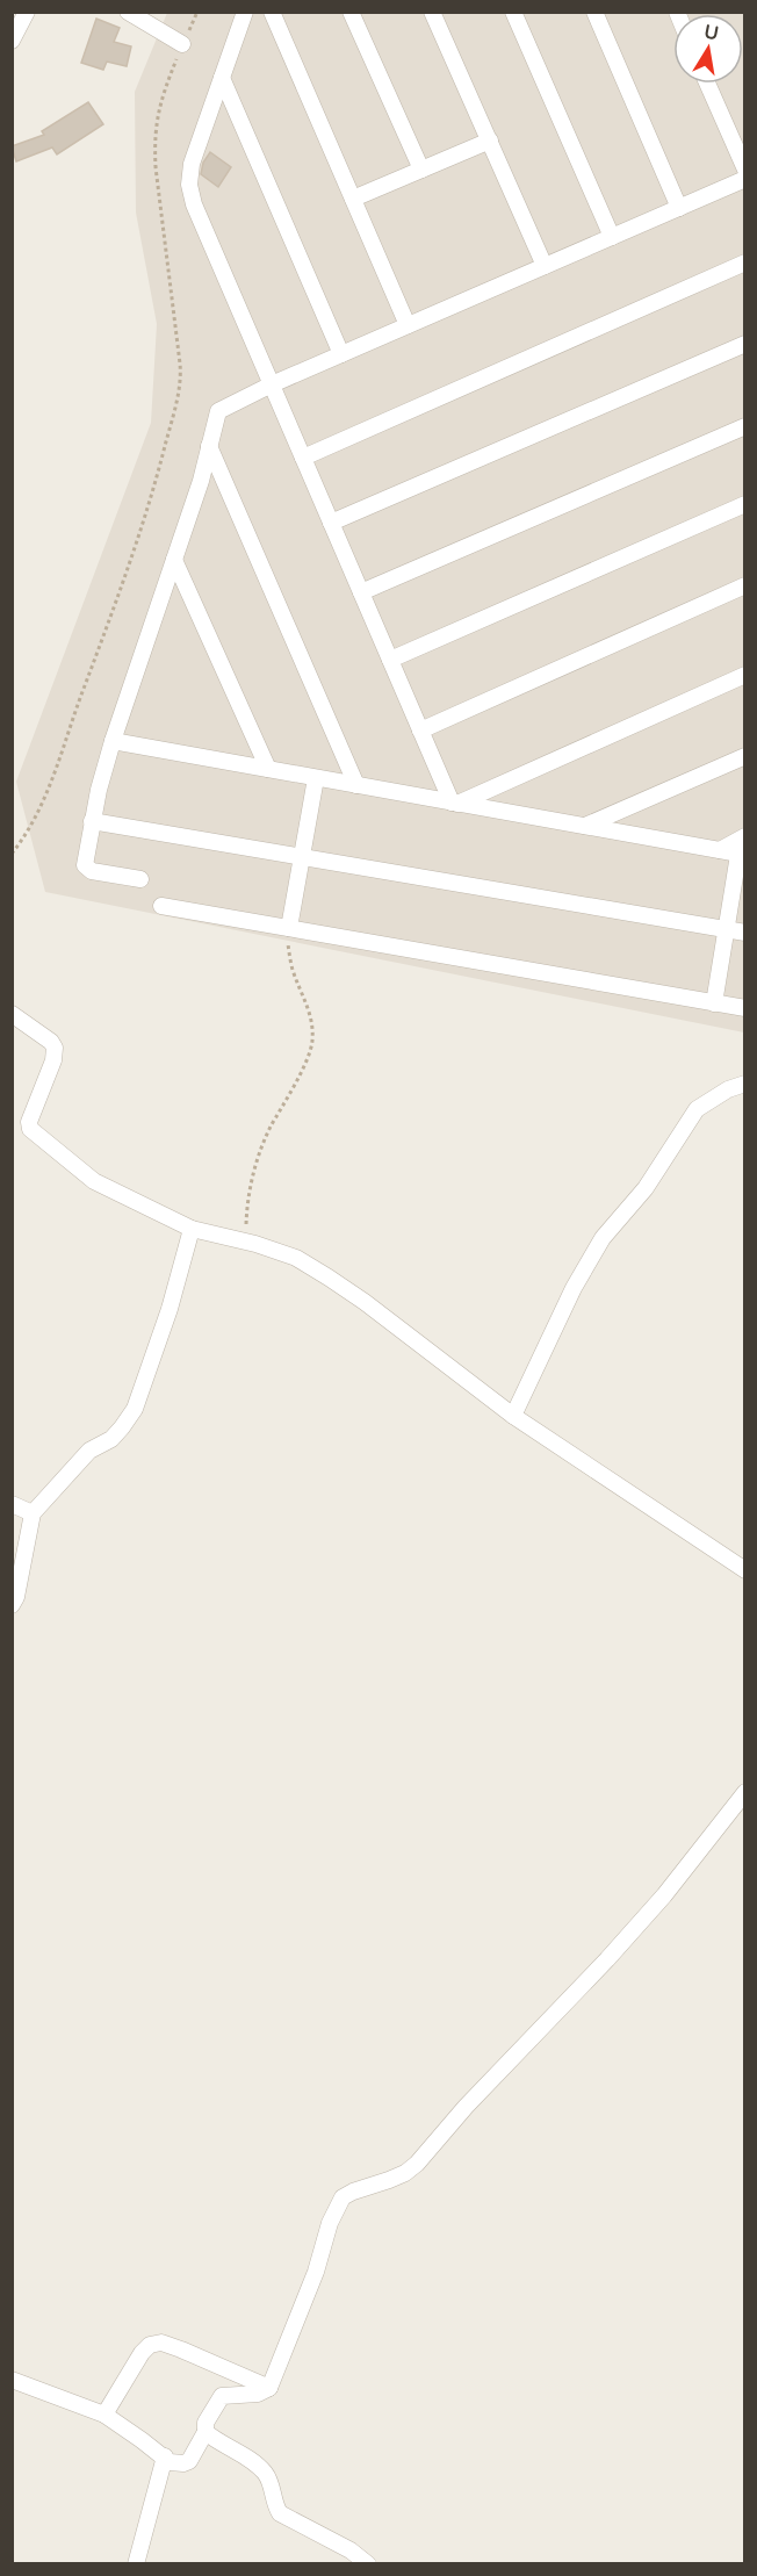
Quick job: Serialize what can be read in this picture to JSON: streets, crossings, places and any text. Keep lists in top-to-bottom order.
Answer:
{
  "north": "top"
}
